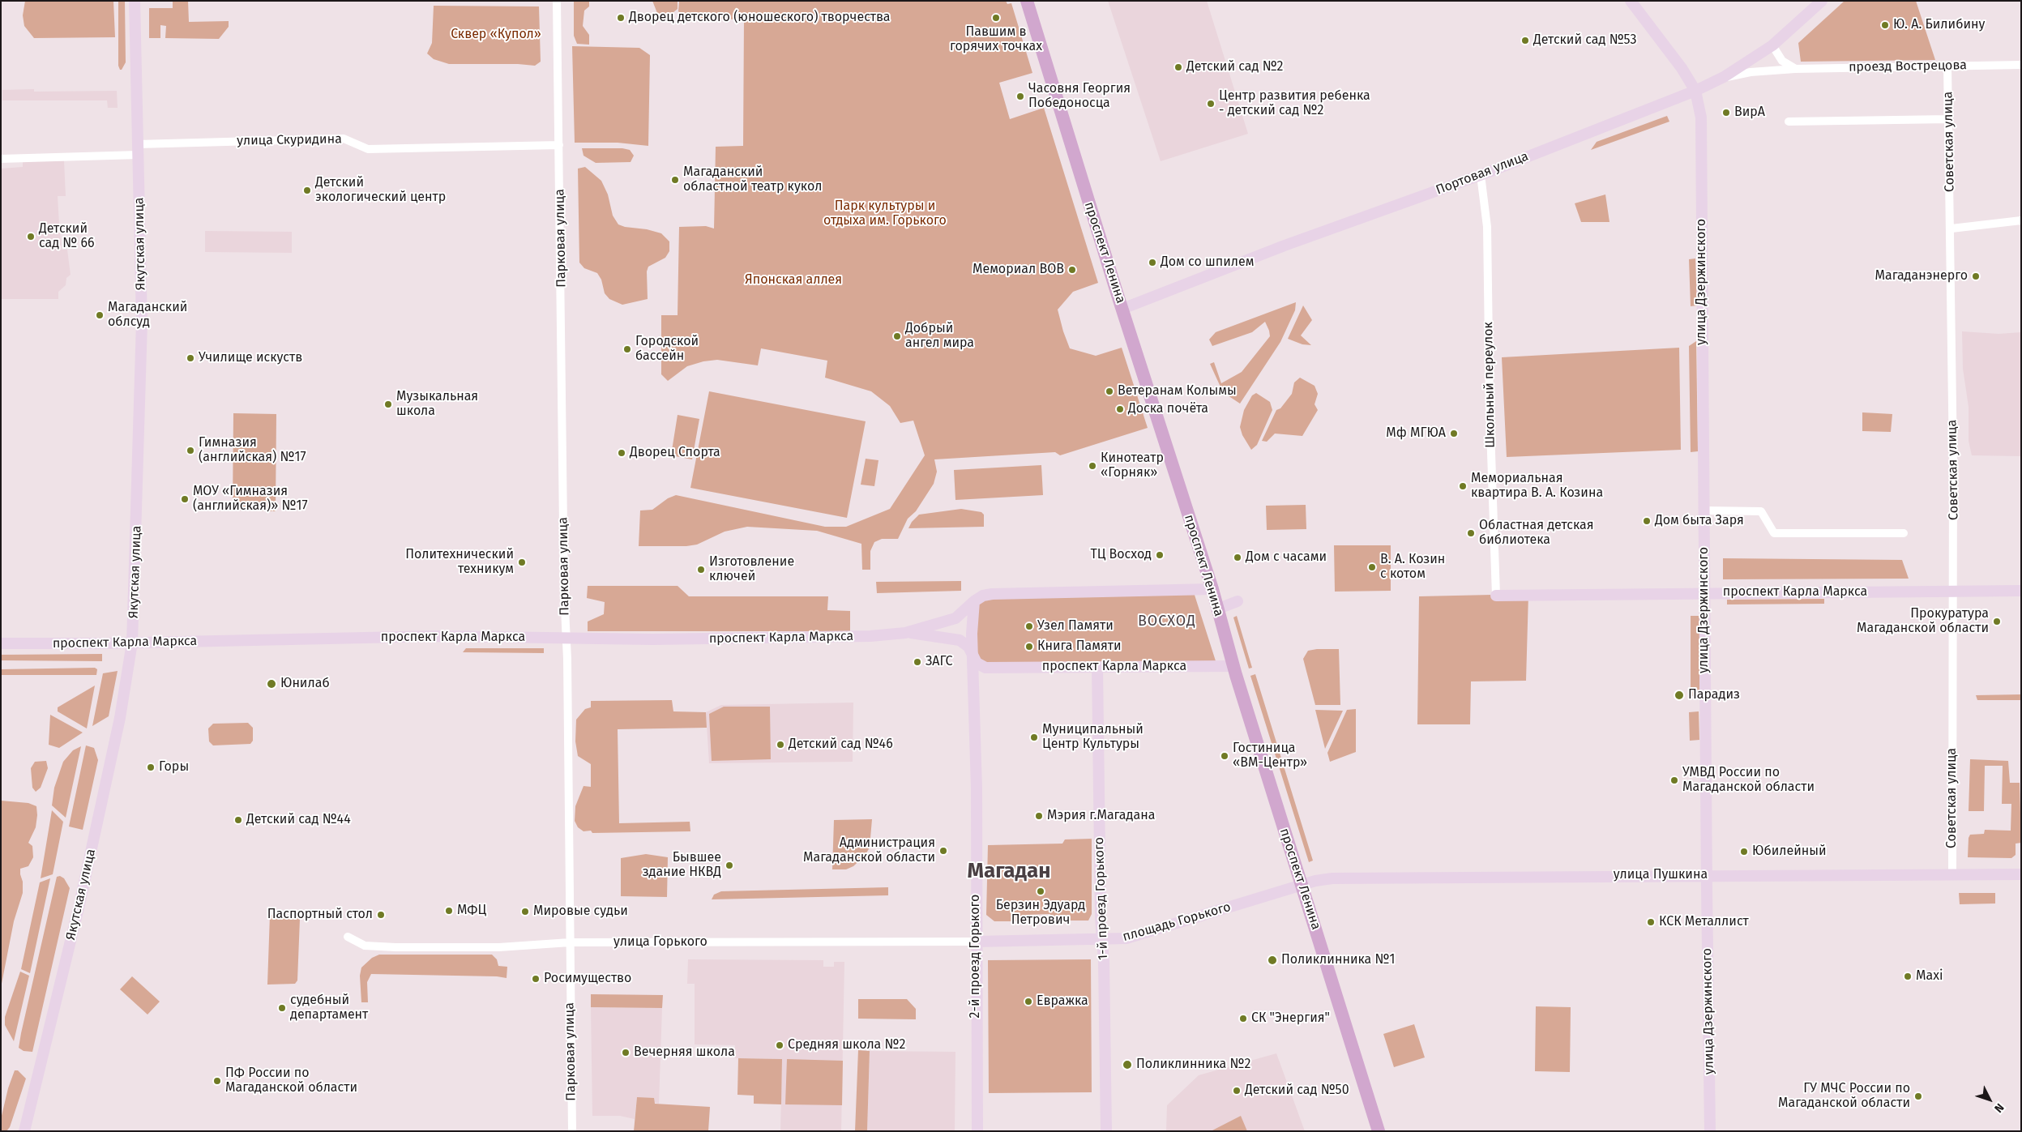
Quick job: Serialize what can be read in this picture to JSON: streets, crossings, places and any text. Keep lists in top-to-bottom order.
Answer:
{
  "streets": {
    "main road": ["проспект Ленина"],
    "street": [
      "проезд Вострецова",
      "улица Скуридина",
      "Советская улица",
      "Портовая улица",
      "Парковая улица",
      "Якутская улица",
      "улица Дзержинского",
      "Школьный переулок",
      "проспект Карла Маркса",
      "улица Пушкина",
      "1-й проезд Горького",
      "площадь Горького",
      "улица Горького",
      "2-й проезд Горького"
    ]
  },
  "crossings": [
    ["проезд Вострецова", "Советская улица"],
    ["проезд Вострецова", "Портовая улица"],
    ["улица Скуридина", "Парковая улица"],
    ["улица Скуридина", "Якутская улица"],
    ["Советская улица", "проспект Карла Маркса"],
    ["Советская улица", "улица Пушкина"],
    ["Портовая улица", "проспект Ленина"],
    ["Портовая улица", "улица Дзержинского"],
    ["Портовая улица", "Школьный переулок"],
    ["Парковая улица", "проспект Карла Маркса"],
    ["Парковая улица", "улица Горького"],
    ["Якутская улица", "проспект Карла Маркса"],
    ["проспект Ленина", "проспект Карла Маркса"],
    ["проспект Ленина", "улица Пушкина"],
    ["проспект Ленина", "площадь Горького"],
    ["улица Дзержинского", "проспект Карла Маркса"],
    ["улица Дзержинского", "улица Пушкина"],
    ["Школьный переулок", "проспект Карла Маркса"],
    ["проспект Карла Маркса", "1-й проезд Горького"],
    ["проспект Карла Маркса", "2-й проезд Горького"],
    ["улица Пушкина", "площадь Горького"],
    ["1-й проезд Горького", "площадь Горького"],
    ["площадь Горького", "улица Горького"],
    ["площадь Горького", "2-й проезд Горького"],
    ["улица Горького", "2-й проезд Горького"]
  ],
  "districts": ["ВОСХОД", "Магадан"],
  "parks": ["Сквер «Купол»", "Парк культуры и отдыха им. Горького", "Японская аллея"],
  "places": [
    "Дворец детского (юношеского) творчества",
    "Павшим в горячих точках",
    "Ю. А. Билибину",
    "Детский сад №53",
    "Детский сад №2",
    "Часовня Георгия Победоносца",
    "Центр развития ребенка - детский сад №2",
    "ВирА",
    "Магаданский областной театр кукол",
    "Детский экологический центр",
    "Детский сад № 66",
    "Дом со шпилем",
    "Мемориал ВОВ",
    "Магаданэнерго",
    "Магаданский облсуд",
    "Добрый ангел мира",
    "Городской бассейн",
    "Училище искуств",
    "Ветеранам Колымы",
    "Музыкальная школа",
    "Доска почёта",
    "Мф МГЮА",
    "Гимназия (английская) №17",
    "Дворец Спорта",
    "Кинотеатр «Горняк»",
    "Мемориальная квартира В. А. Козина",
    "МОУ «Гимназия (английская)» №17",
    "Дом быта Заря",
    "Областная детская библиотека",
    "ТЦ Восход",
    "Дом с часами",
    "Политехнический техникум",
    "В. А. Козин с котом",
    "Изготовление ключей",
    "Прокуратура Магаданской области",
    "Узел Памяти",
    "Книга Памяти",
    "ЗАГС",
    "Юнилаб",
    "Парадиз",
    "Муниципальный Центр Культуры",
    "Детский сад №46",
    "Гостиница «ВМ-Центр»",
    "Горы",
    "УМВД России по Магаданской области",
    "Мэрия г.Магадана",
    "Детский сад №44",
    "Администрация Магаданской области",
    "Юбилейный",
    "Бывшее здание НКВД",
    "Берзин Эдуард Петрович",
    "МФЦ",
    "Мировые судьи",
    "Паспортный стол",
    "КСК Металлист",
    "Поликлинника №1",
    "Maxi",
    "Росимущество",
    "Евражка",
    "судебный департамент",
    "СК \"Энергия\"",
    "Средняя школа №2",
    "Вечерняя школа",
    "Поликлинника №2",
    "ПФ России по Магаданской области",
    "Детский сад №50",
    "ГУ МЧС России по Магаданской области"
  ],
  "north": "bottom right"
}
